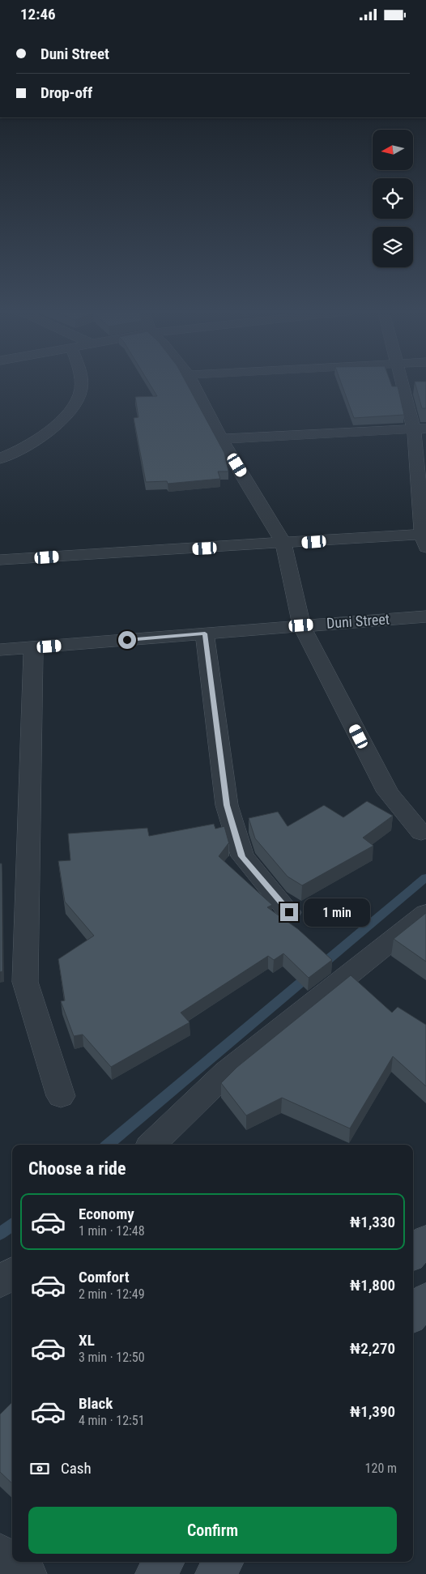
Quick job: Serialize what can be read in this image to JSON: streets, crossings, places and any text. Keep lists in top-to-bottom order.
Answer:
{
  "streets": {
    "street": ["Duni Street"]
  },
  "north": "left",
  "page": {
    "status": "12:46",
    "banner": ["Duni Street", "Drop-off"],
    "bubble": "1 min",
    "heading": "Choose a ride",
    "list": [
      {
        "name": "Economy",
        "note": "1 min · 12:48",
        "value": "₦1,330"
      },
      {
        "name": "Comfort",
        "note": "2 min · 12:49",
        "value": "₦1,800"
      },
      {
        "name": "XL",
        "note": "3 min · 12:50",
        "value": "₦2,270"
      },
      {
        "name": "Black",
        "note": "4 min · 12:51",
        "value": "₦1,390"
      }
    ],
    "pay": ["Cash", "120 m"],
    "buttons": "Confirm"
  }
}
